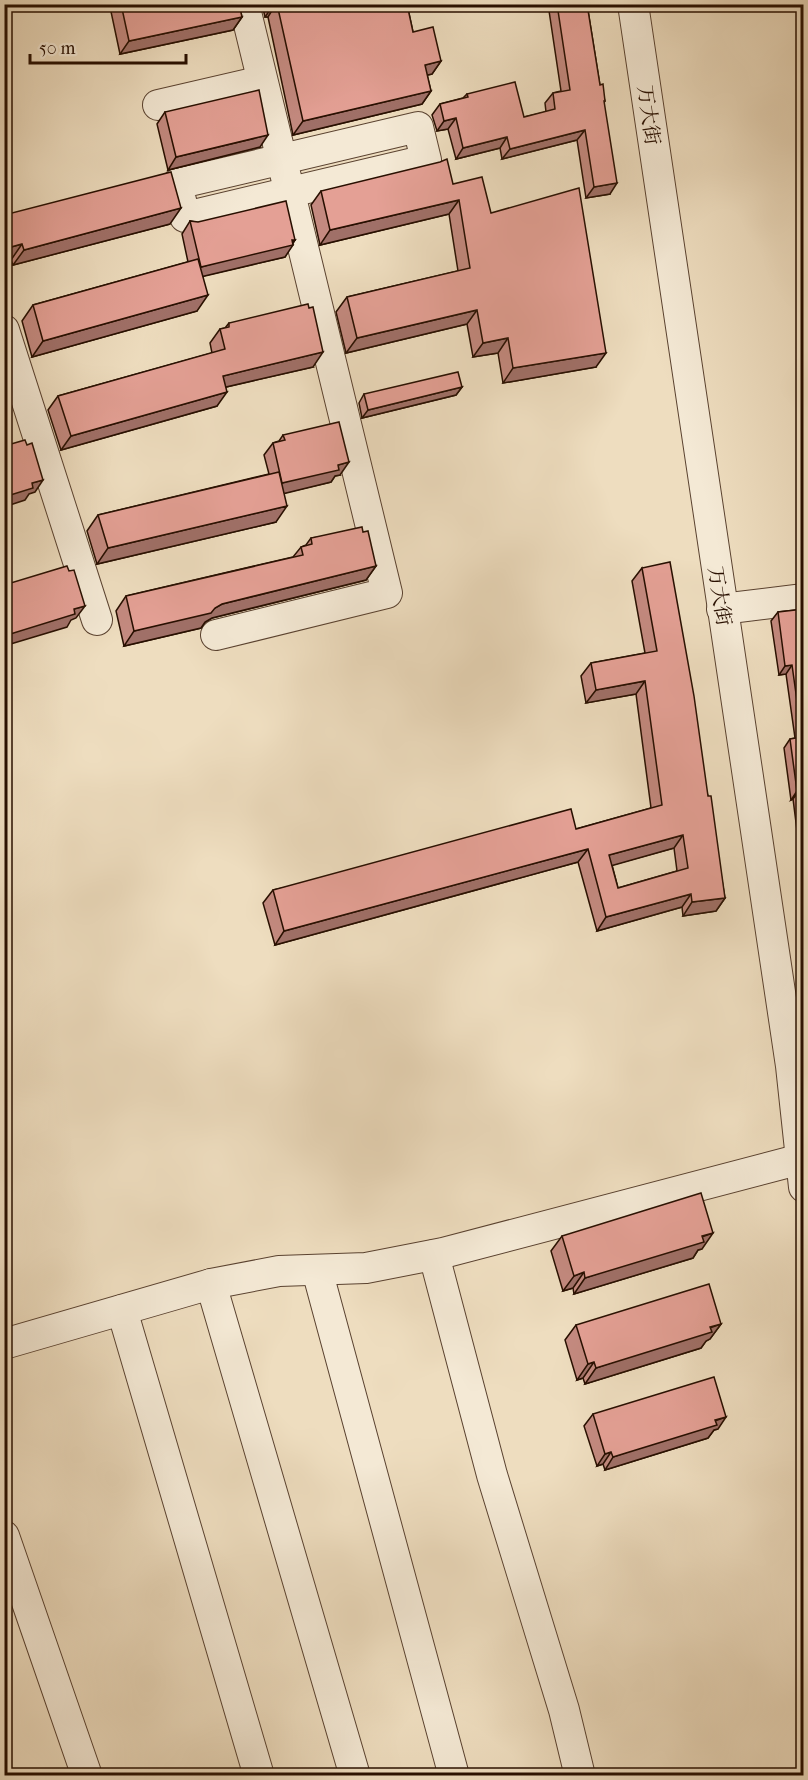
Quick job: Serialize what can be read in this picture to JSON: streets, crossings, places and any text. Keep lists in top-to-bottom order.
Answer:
{
  "streets": {
    "street": ["万大街"]
  },
  "scale_bar": "50 m"
}
